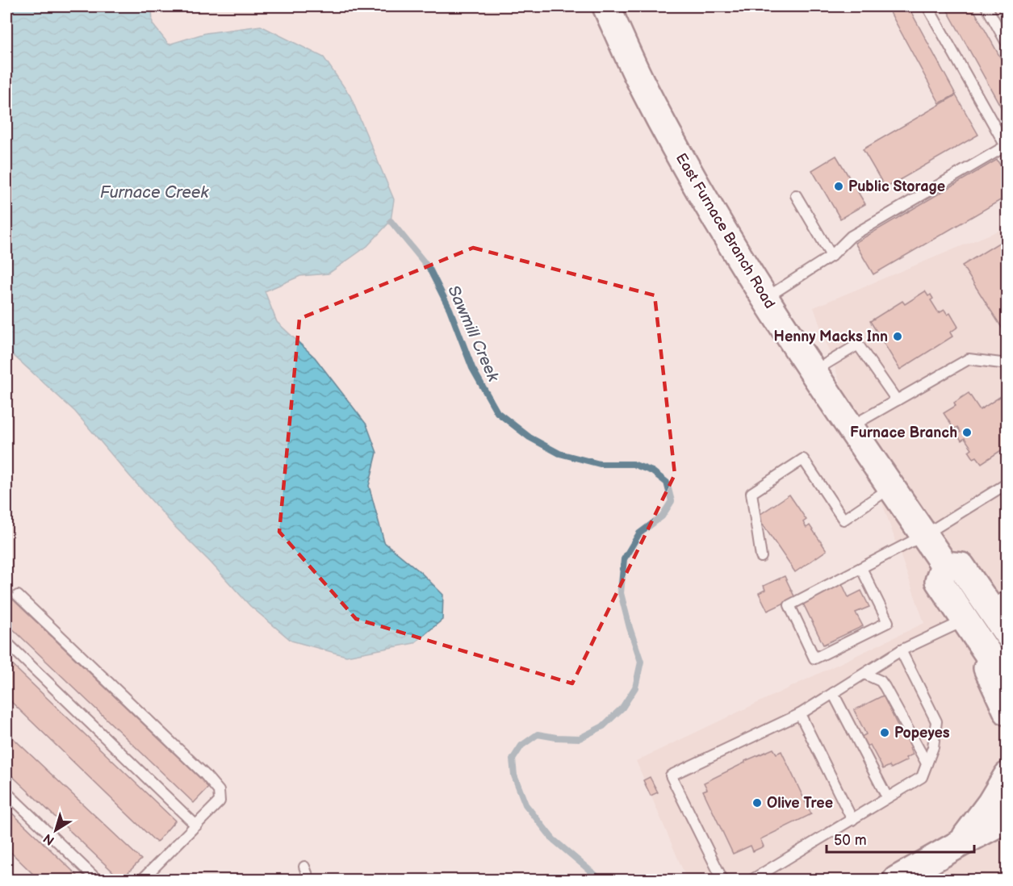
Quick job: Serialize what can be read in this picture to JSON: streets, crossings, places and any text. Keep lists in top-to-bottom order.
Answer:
{
  "streets": {
    "main road": ["East Furnace Branch Road"]
  },
  "water": ["Furnace Creek", "Sawmill Creek"],
  "places": [
    "Public Storage",
    "Henny Macks Inn",
    "Furnace Branch",
    "Popeyes",
    "Olive Tree"
  ],
  "scale_bar": "50 m",
  "north": "bottom left"
}
